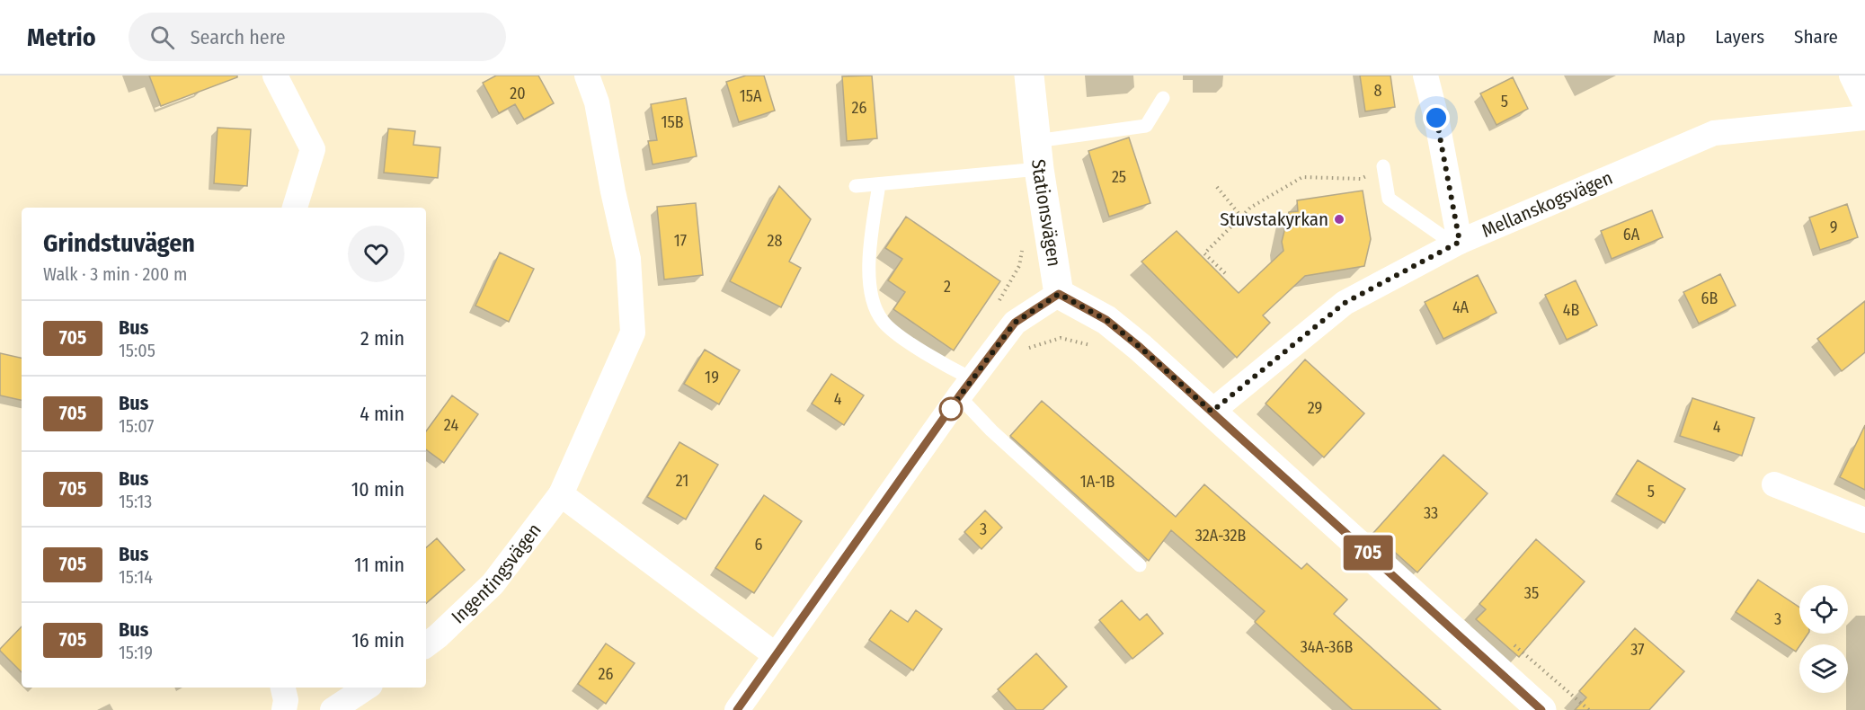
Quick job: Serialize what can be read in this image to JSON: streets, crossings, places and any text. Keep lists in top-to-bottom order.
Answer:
{
  "streets": {
    "street": ["Mellanskogsvägen", "Stationsvägen", "Ingentingsvägen"]
  },
  "crossings": [
    ["Mellanskogsvägen", "Stationsvägen"]
  ],
  "places": ["Stuvstakyrkan"],
  "lines": ["bus line 705"],
  "house_numbers": [
    "8",
    "20",
    "15A",
    "5",
    "26",
    "15B",
    "25",
    "9",
    "6A",
    "17",
    "28",
    "2",
    "6B",
    "4A",
    "4B",
    "19",
    "4",
    "29",
    "24",
    "4",
    "21",
    "1A-1B",
    "5",
    "33",
    "3",
    "32A-32B",
    "6",
    "35",
    "3",
    "34A-36B",
    "37",
    "26"
  ],
  "page": {
    "header": "Metrio",
    "search": "Search here",
    "nav": ["Map", "Layers", "Share"],
    "on_map": "705",
    "heading": ["Grindstuvägen", "Walk · 3 min · 200 m"],
    "list": [
      {
        "mark": "705",
        "name": "Bus",
        "note": "15:05",
        "value": "2 min"
      },
      {
        "mark": "705",
        "name": "Bus",
        "note": "15:07",
        "value": "4 min"
      },
      {
        "mark": "705",
        "name": "Bus",
        "note": "15:13",
        "value": "10 min"
      },
      {
        "mark": "705",
        "name": "Bus",
        "note": "15:14",
        "value": "11 min"
      },
      {
        "mark": "705",
        "name": "Bus",
        "note": "15:19",
        "value": "16 min"
      }
    ]
  }
}
